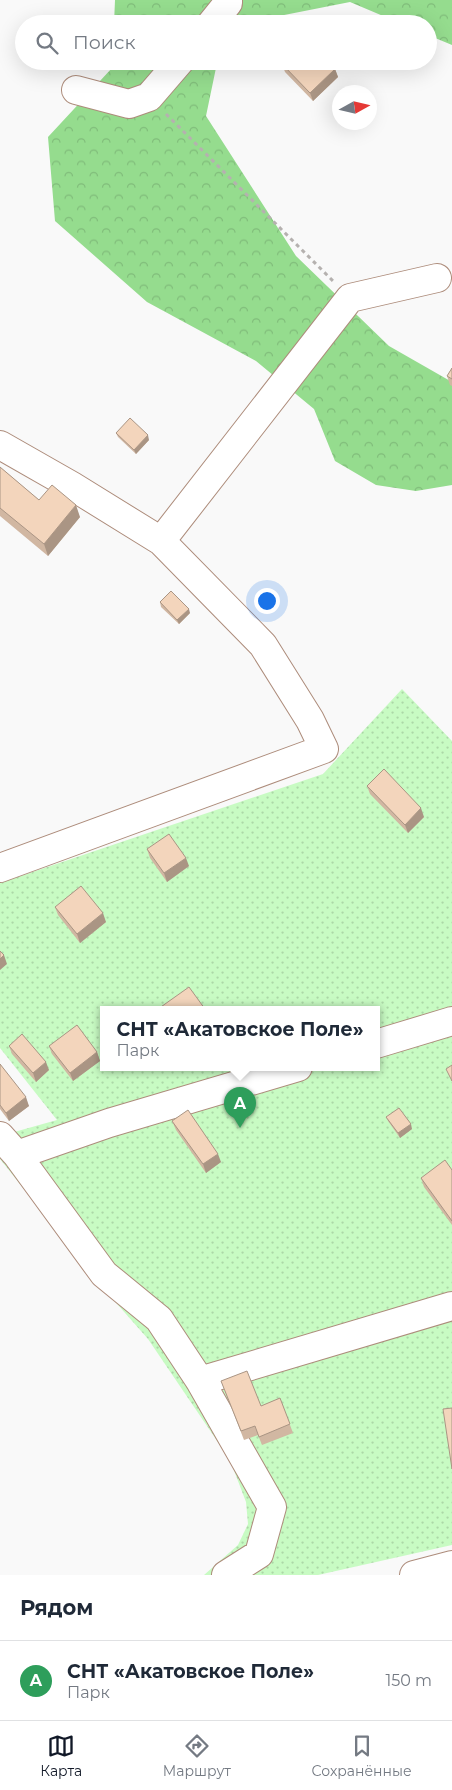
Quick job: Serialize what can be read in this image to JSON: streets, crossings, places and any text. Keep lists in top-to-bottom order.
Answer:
{
  "north": "right",
  "page": {
    "search": "Поиск",
    "popup": ["СНТ «Акатовское Поле»", "Парк"],
    "pins": "A",
    "heading": "Рядом",
    "list": [
      {
        "mark": "A",
        "name": "СНТ «Акатовское Поле»",
        "note": "Парк",
        "value": "150 m"
      }
    ],
    "nav": ["Карта", "Маршрут", "Сохранённые"]
  }
}
